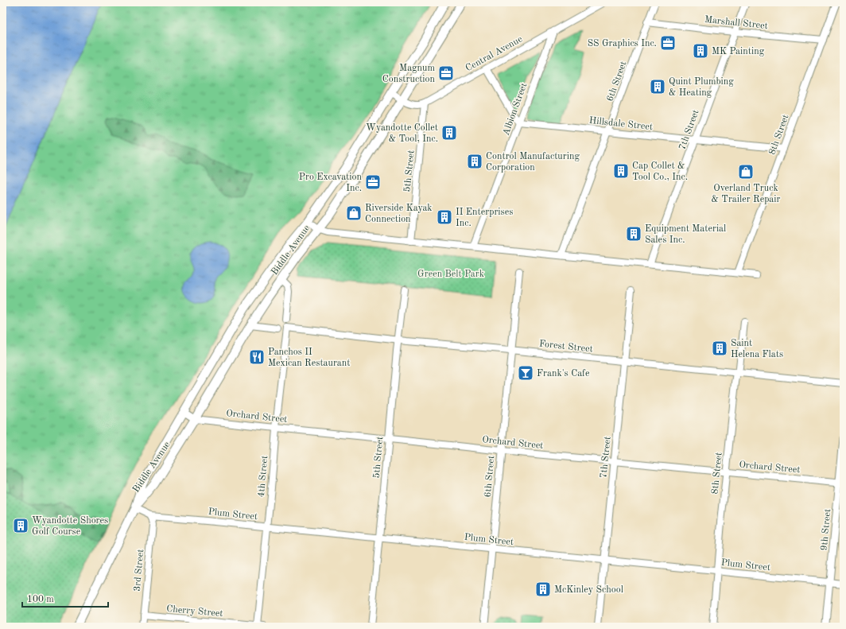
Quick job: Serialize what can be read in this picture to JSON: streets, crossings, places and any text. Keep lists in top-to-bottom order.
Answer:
{
  "streets": {
    "main road": ["Biddle Avenue"],
    "street": [
      "Marshall Street",
      "Central Avenue",
      "6th Street",
      "Albion Street",
      "Hillsdale Street",
      "7th Street",
      "8th Street",
      "5th Street",
      "Forest Street",
      "Orchard Street",
      "4th Street",
      "Plum Street",
      "9th Street",
      "3rd Street",
      "Cherry Street"
    ]
  },
  "crossings": [
    ["Marshall Street", "6th Street"],
    ["Marshall Street", "7th Street"],
    ["Marshall Street", "8th Street"],
    ["Central Avenue", "Albion Street"],
    ["Central Avenue", "5th Street"],
    ["6th Street", "Hillsdale Street"],
    ["6th Street", "Forest Street"],
    ["6th Street", "Orchard Street"],
    ["6th Street", "Plum Street"],
    ["Albion Street", "Hillsdale Street"],
    ["Hillsdale Street", "7th Street"],
    ["Hillsdale Street", "8th Street"],
    ["7th Street", "Forest Street"],
    ["7th Street", "Orchard Street"],
    ["7th Street", "Plum Street"],
    ["8th Street", "Forest Street"],
    ["8th Street", "Orchard Street"],
    ["8th Street", "Plum Street"],
    ["5th Street", "Forest Street"],
    ["5th Street", "Orchard Street"],
    ["5th Street", "Plum Street"],
    ["Biddle Avenue", "Orchard Street"],
    ["Biddle Avenue", "Plum Street"],
    ["Forest Street", "4th Street"],
    ["Orchard Street", "4th Street"],
    ["Orchard Street", "9th Street"],
    ["4th Street", "Plum Street"],
    ["4th Street", "Cherry Street"],
    ["Plum Street", "9th Street"],
    ["Plum Street", "3rd Street"],
    ["3rd Street", "Cherry Street"]
  ],
  "parks": ["Green Belt Park"],
  "places": {
    "office": ["SS Graphics Inc.", "Magnum Construction", "Pro Excavation Inc."],
    "building": [
      "MK Painting",
      "Quint Plumbing & Heating",
      "Wyandotte Collet & Tool, Inc.",
      "Control Manufacturing Corporation",
      "Cap Collet & Tool Co., Inc.",
      "II Enterprises Inc.",
      "Equipment Material Sales Inc.",
      "Saint Helena Flats",
      "Wyandotte Shores Golf Course",
      "McKinley School"
    ],
    "shop": ["Overland Truck & Trailer Repair", "Riverside Kayak Connection"],
    "restaurant": ["Panchos II Mexican Restaurant"],
    "bar": ["Frank's Cafe"]
  },
  "scale_bar": "100 m"
}
